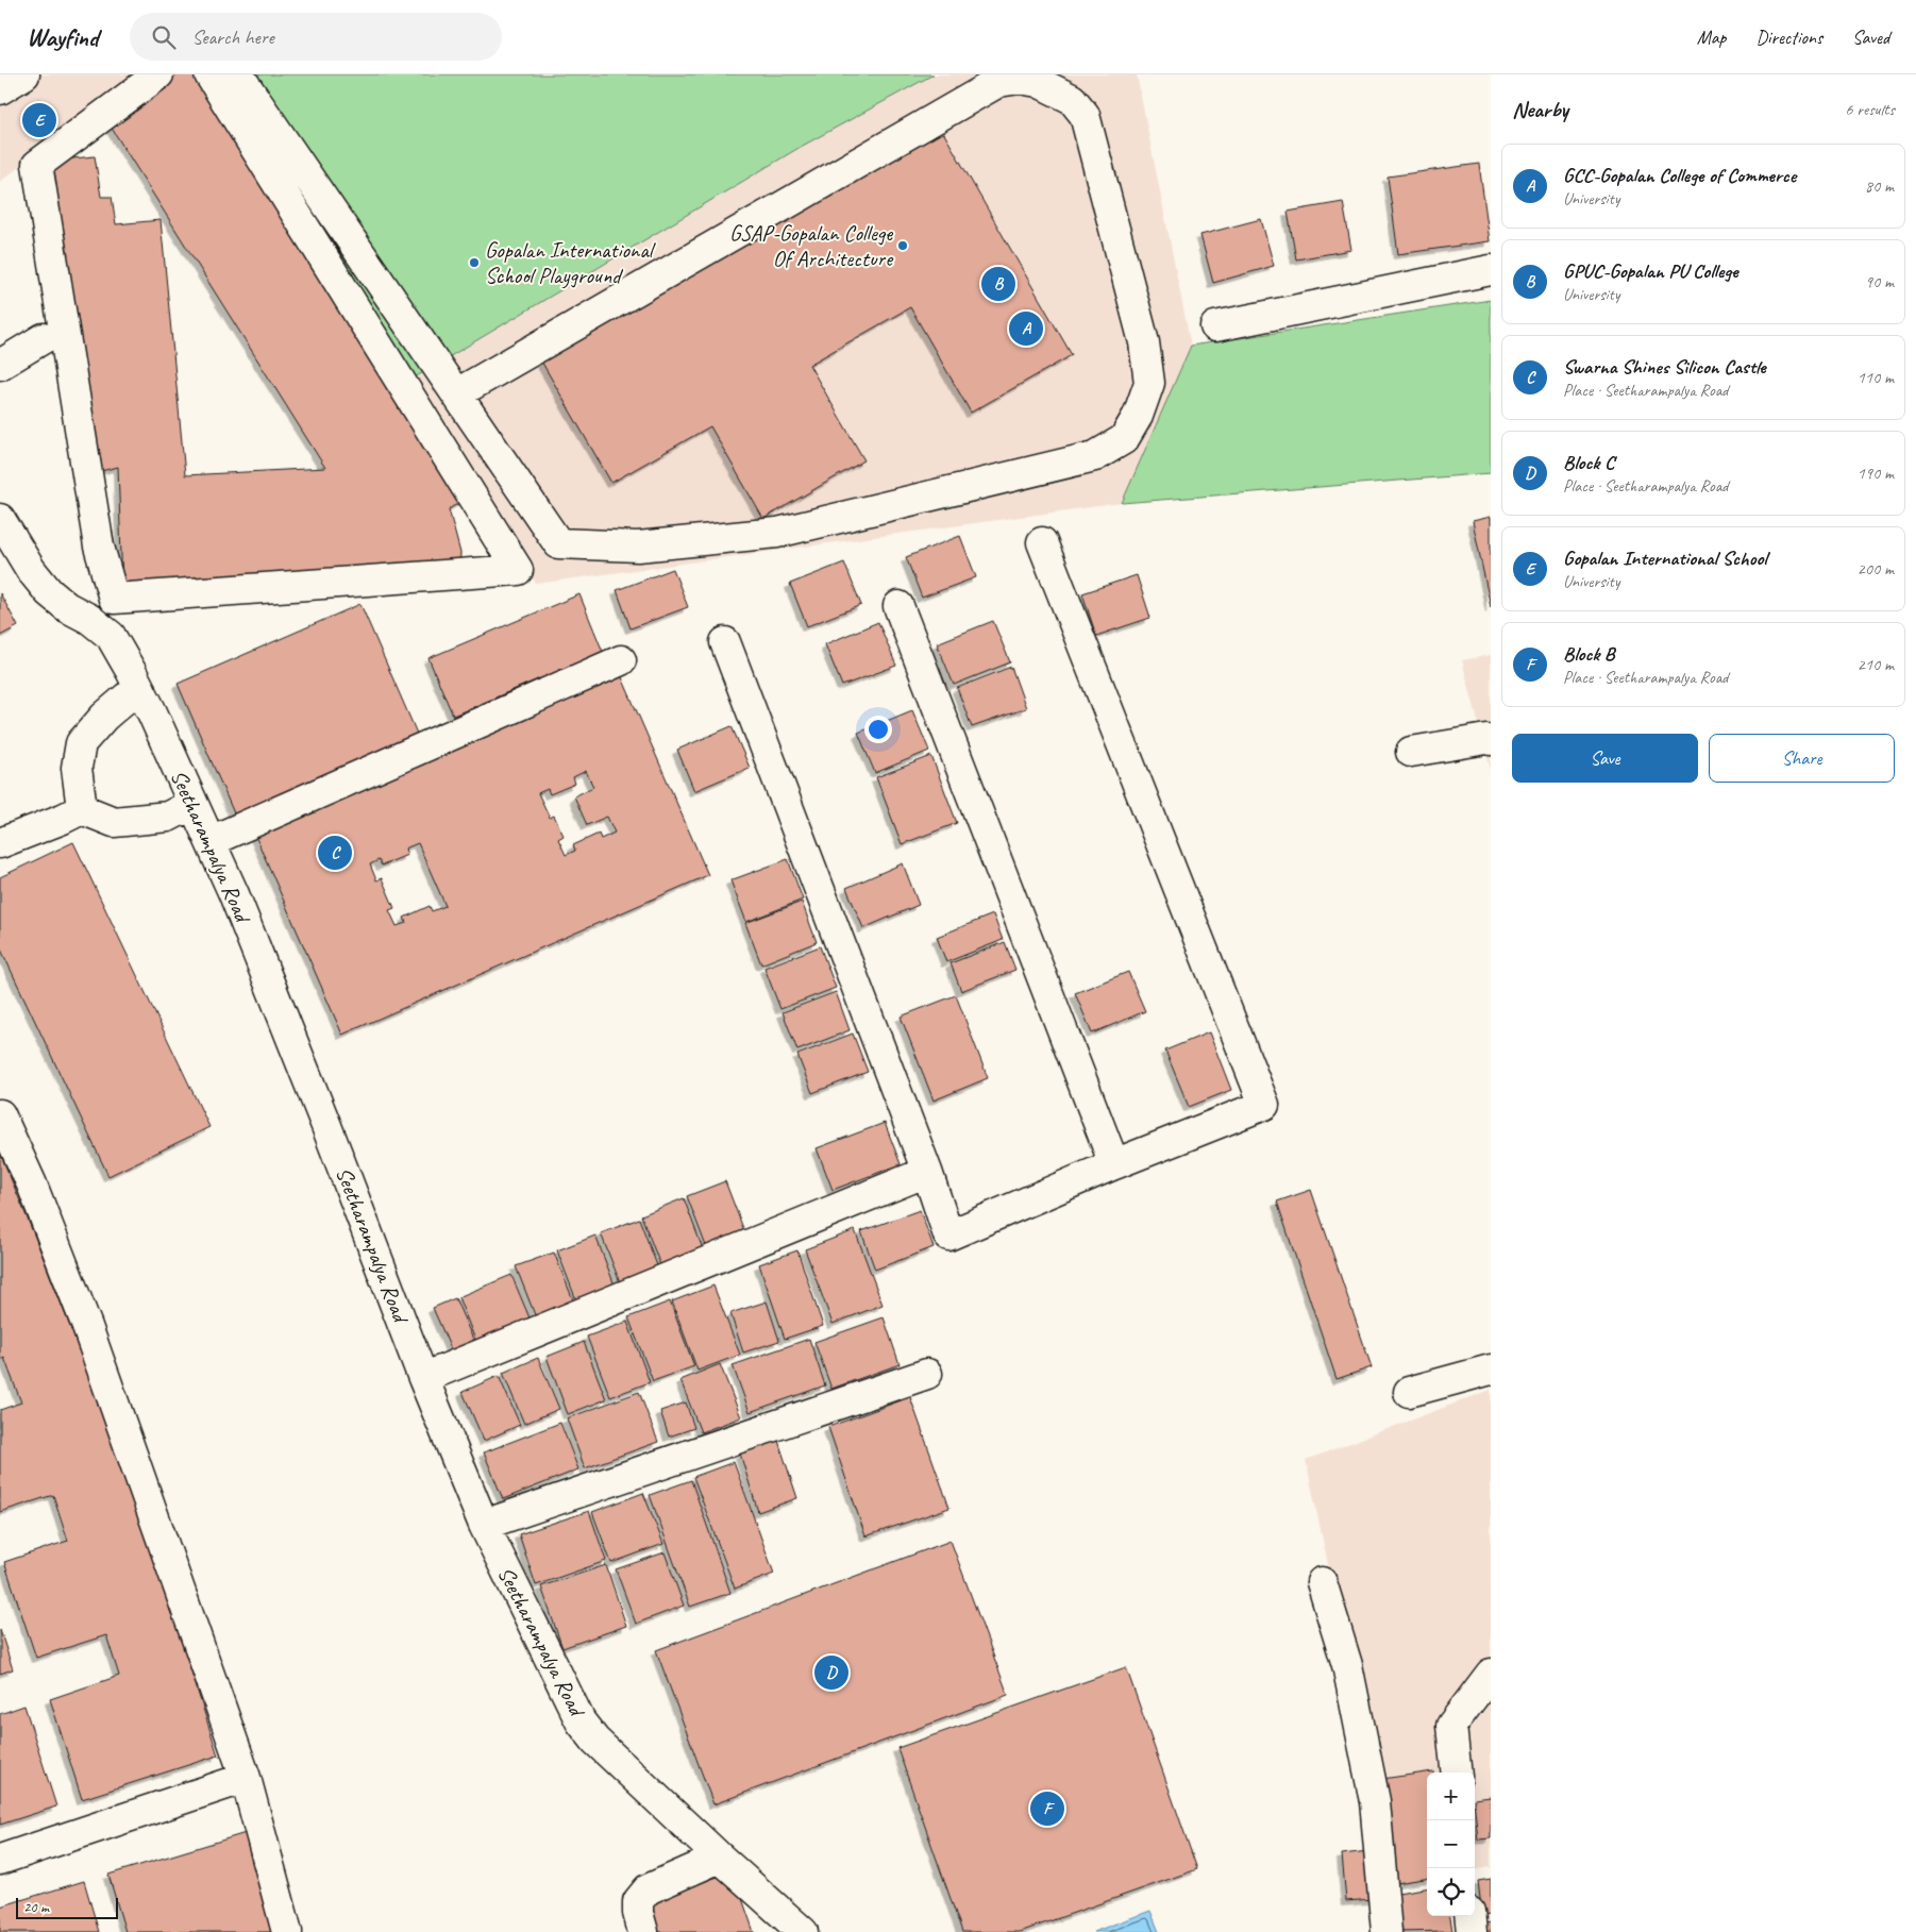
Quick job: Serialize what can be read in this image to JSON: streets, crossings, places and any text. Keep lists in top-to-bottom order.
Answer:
{
  "streets": {
    "street": ["Seetharampalya Road"]
  },
  "places": ["GSAP-Gopalan College Of Architecture", "Gopalan International School Playground"],
  "scale_bar": "20 m",
  "page": {
    "header": "Wayfind",
    "search": "Search here",
    "nav": ["Map", "Directions", "Saved"],
    "heading": ["Nearby", "6 results"],
    "pins": [
      "E",
      "B",
      "A",
      "C",
      "D",
      "F"
    ],
    "list": [
      {
        "mark": "A",
        "name": "GCC-Gopalan College of Commerce",
        "note": "University",
        "value": "80 m"
      },
      {
        "mark": "B",
        "name": "GPUC-Gopalan PU College",
        "note": "University",
        "value": "90 m"
      },
      {
        "mark": "C",
        "name": "Swarna Shines Silicon Castle",
        "note": "Place · Seetharampalya Road",
        "value": "110 m"
      },
      {
        "mark": "D",
        "name": "Block C",
        "note": "Place · Seetharampalya Road",
        "value": "190 m"
      },
      {
        "mark": "E",
        "name": "Gopalan International School",
        "note": "University",
        "value": "200 m"
      },
      {
        "mark": "F",
        "name": "Block B",
        "note": "Place · Seetharampalya Road",
        "value": "210 m"
      }
    ],
    "buttons": ["Save", "Share"],
    "map_buttons": ["+", "−"],
    "scale": "20 m"
  }
}
